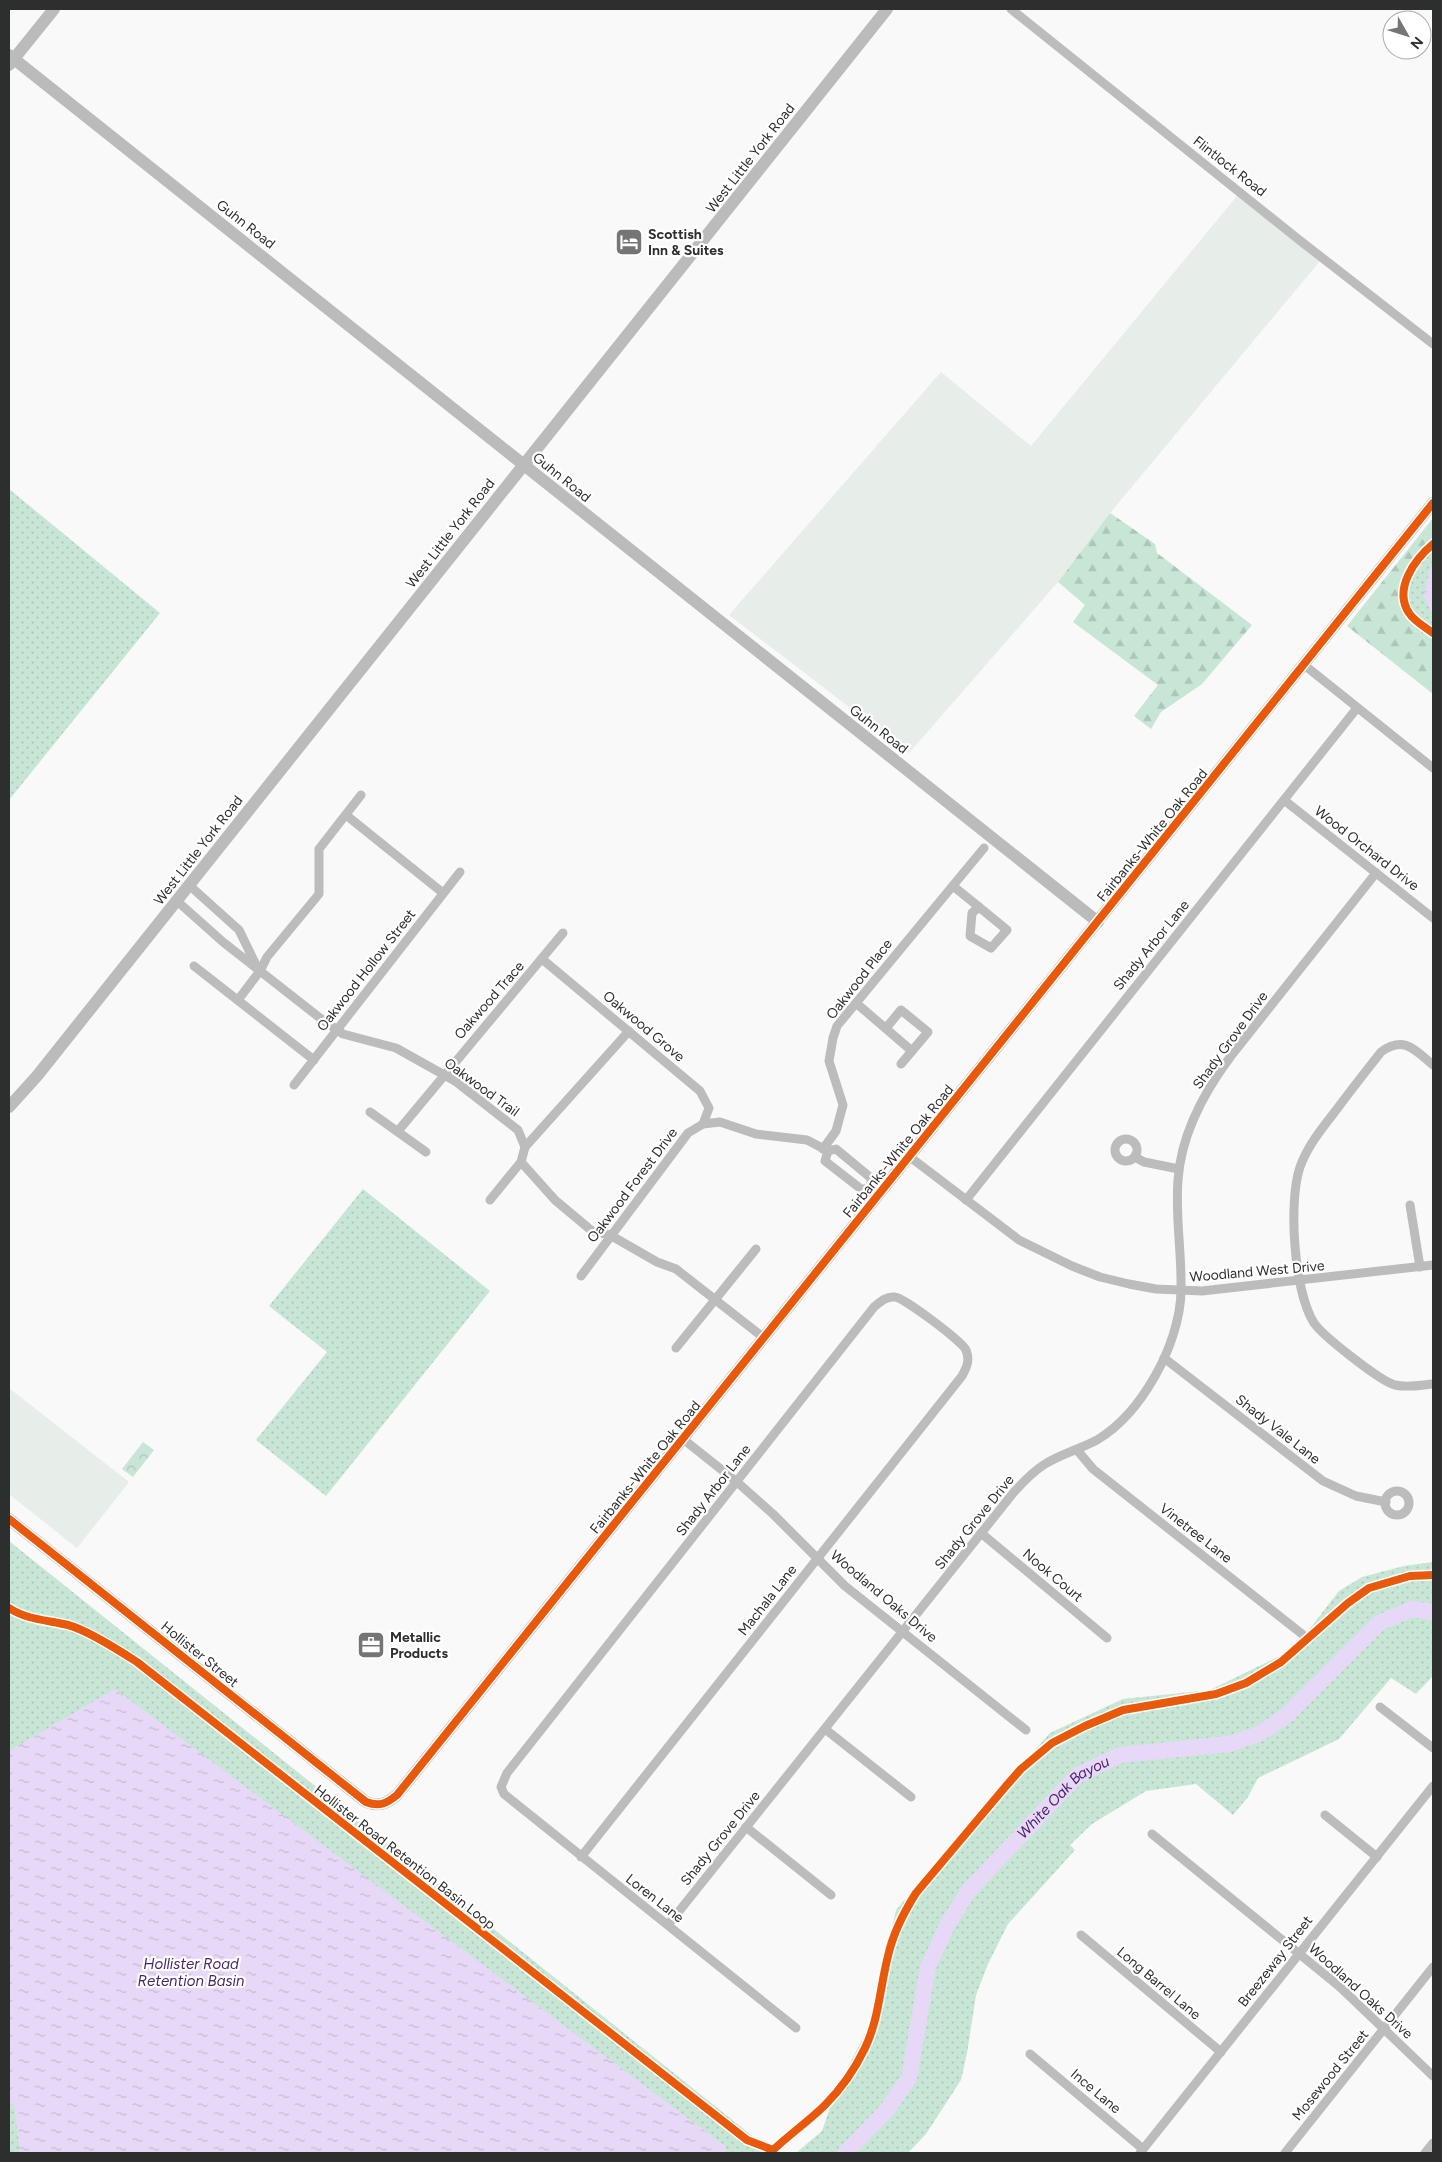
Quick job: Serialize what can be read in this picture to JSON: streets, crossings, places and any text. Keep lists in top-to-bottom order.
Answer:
{
  "streets": {
    "street": [
      "West Little York Road",
      "Flintlock Road",
      "Guhn Road",
      "Fairbanks-White Oak Road",
      "Wood Orchard Drive",
      "Shady Arbor Lane",
      "Oakwood Hollow Street",
      "Oakwood Place",
      "Oakwood Trace",
      "Oakwood Grove",
      "Shady Grove Drive",
      "Oakwood Trail",
      "Oakwood Forest Drive",
      "Woodland West Drive",
      "Shady Vale Lane",
      "Vinetree Lane",
      "Nook Court",
      "Woodland Oaks Drive",
      "Machala Lane",
      "Hollister Street",
      "Loren Lane",
      "Breezeway Street",
      "Long Barrel Lane",
      "Mosewood Street",
      "Ince Lane"
    ],
    "cycle path": ["Hollister Road Retention Basin Loop"]
  },
  "crossings": [
    ["West Little York Road", "Guhn Road"],
    ["West Little York Road", "Oakwood Trail"],
    ["Guhn Road", "Fairbanks-White Oak Road"],
    ["Fairbanks-White Oak Road", "Woodland West Drive"],
    ["Fairbanks-White Oak Road", "Woodland Oaks Drive"],
    ["Fairbanks-White Oak Road", "Hollister Street"],
    ["Wood Orchard Drive", "Shady Arbor Lane"],
    ["Wood Orchard Drive", "Shady Grove Drive"],
    ["Shady Arbor Lane", "Woodland West Drive"],
    ["Shady Arbor Lane", "Woodland Oaks Drive"],
    ["Shady Arbor Lane", "Machala Lane"],
    ["Shady Arbor Lane", "Loren Lane"],
    ["Oakwood Hollow Street", "Oakwood Trail"],
    ["Oakwood Trace", "Oakwood Grove"],
    ["Oakwood Trace", "Oakwood Trail"],
    ["Oakwood Grove", "Oakwood Forest Drive"],
    ["Shady Grove Drive", "Woodland West Drive"],
    ["Shady Grove Drive", "Shady Vale Lane"],
    ["Shady Grove Drive", "Vinetree Lane"],
    ["Shady Grove Drive", "Nook Court"],
    ["Shady Grove Drive", "Woodland Oaks Drive"],
    ["Shady Grove Drive", "Loren Lane"],
    ["Woodland Oaks Drive", "Machala Lane"],
    ["Woodland Oaks Drive", "Breezeway Street"],
    ["Woodland Oaks Drive", "Mosewood Street"],
    ["Machala Lane", "Loren Lane"],
    ["Breezeway Street", "Long Barrel Lane"],
    ["Breezeway Street", "Ince Lane"]
  ],
  "water": ["White Oak Bayou", "Hollister Road Retention Basin"],
  "places": {
    "hotel": ["Scottish Inn & Suites"],
    "office": ["Metallic Products"]
  },
  "north": "bottom right"
}
